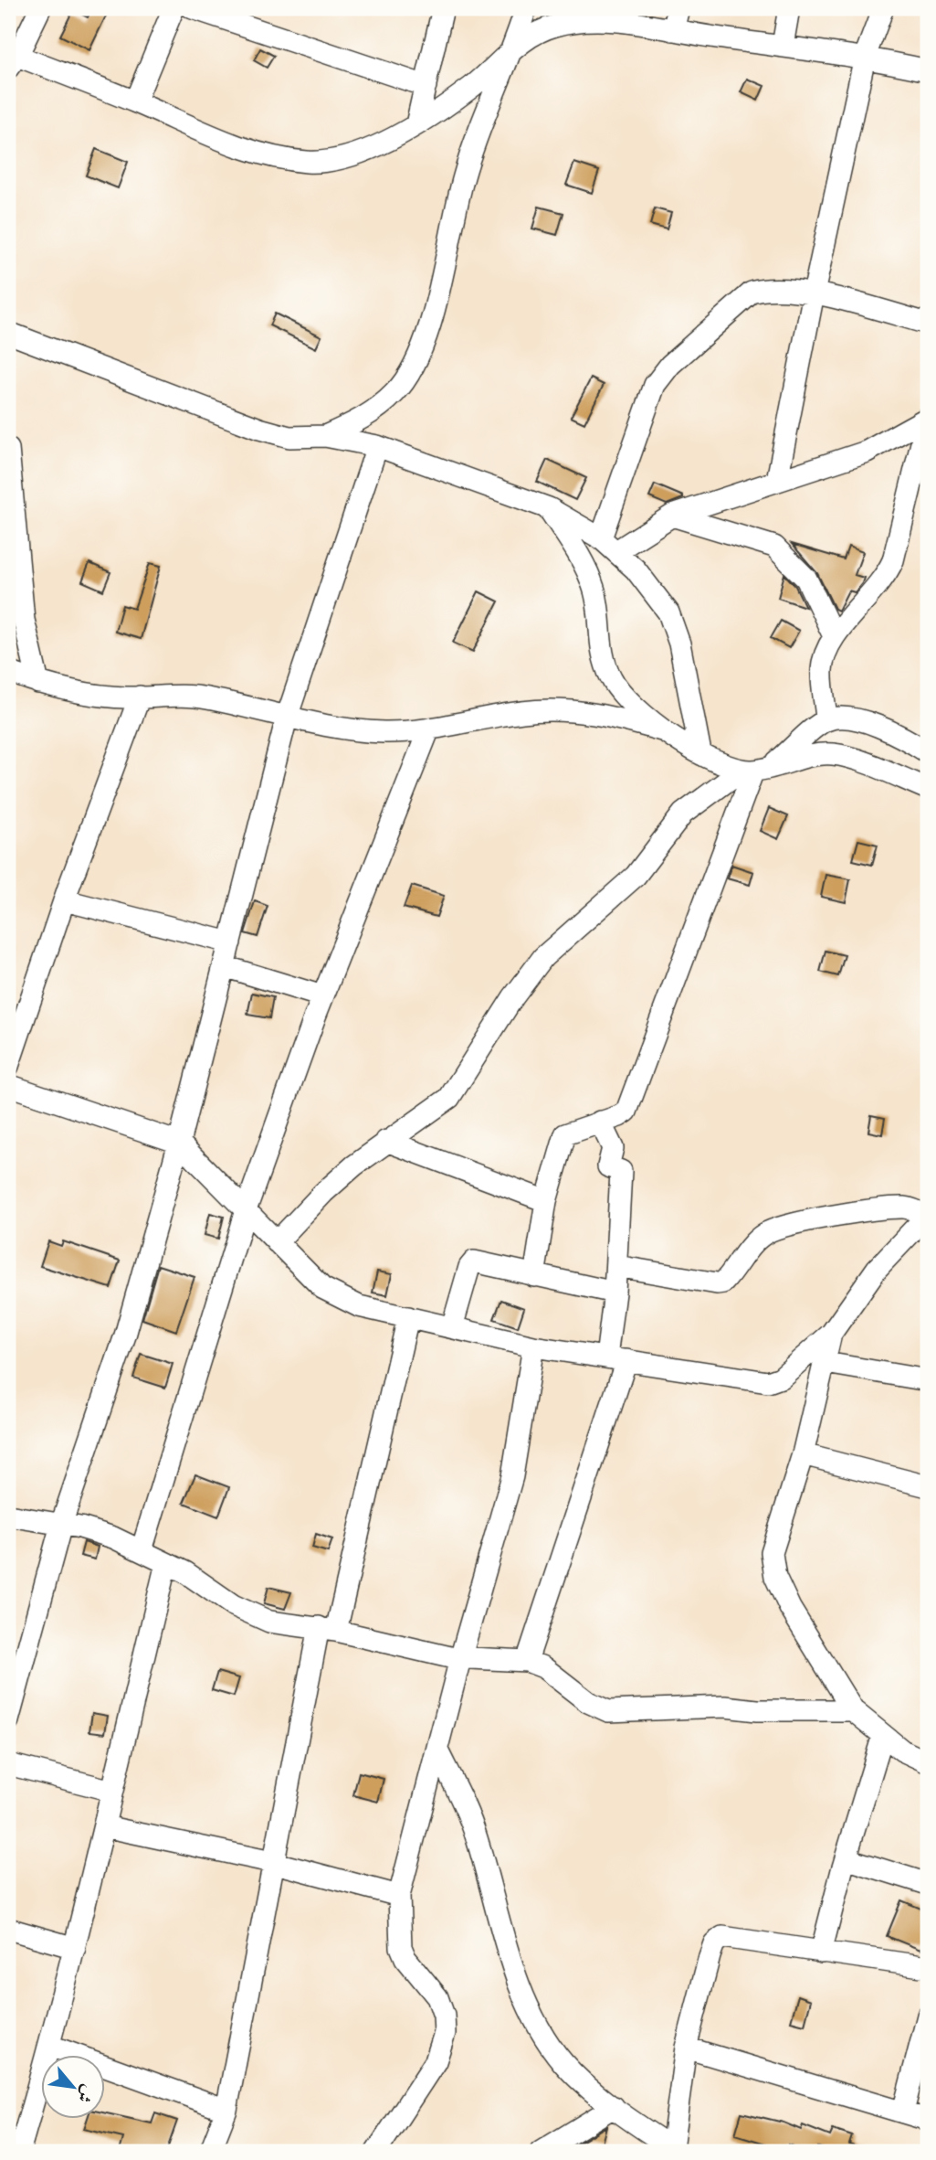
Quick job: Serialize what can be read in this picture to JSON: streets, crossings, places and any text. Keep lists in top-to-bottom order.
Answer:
{
  "north": "bottom right"
}
